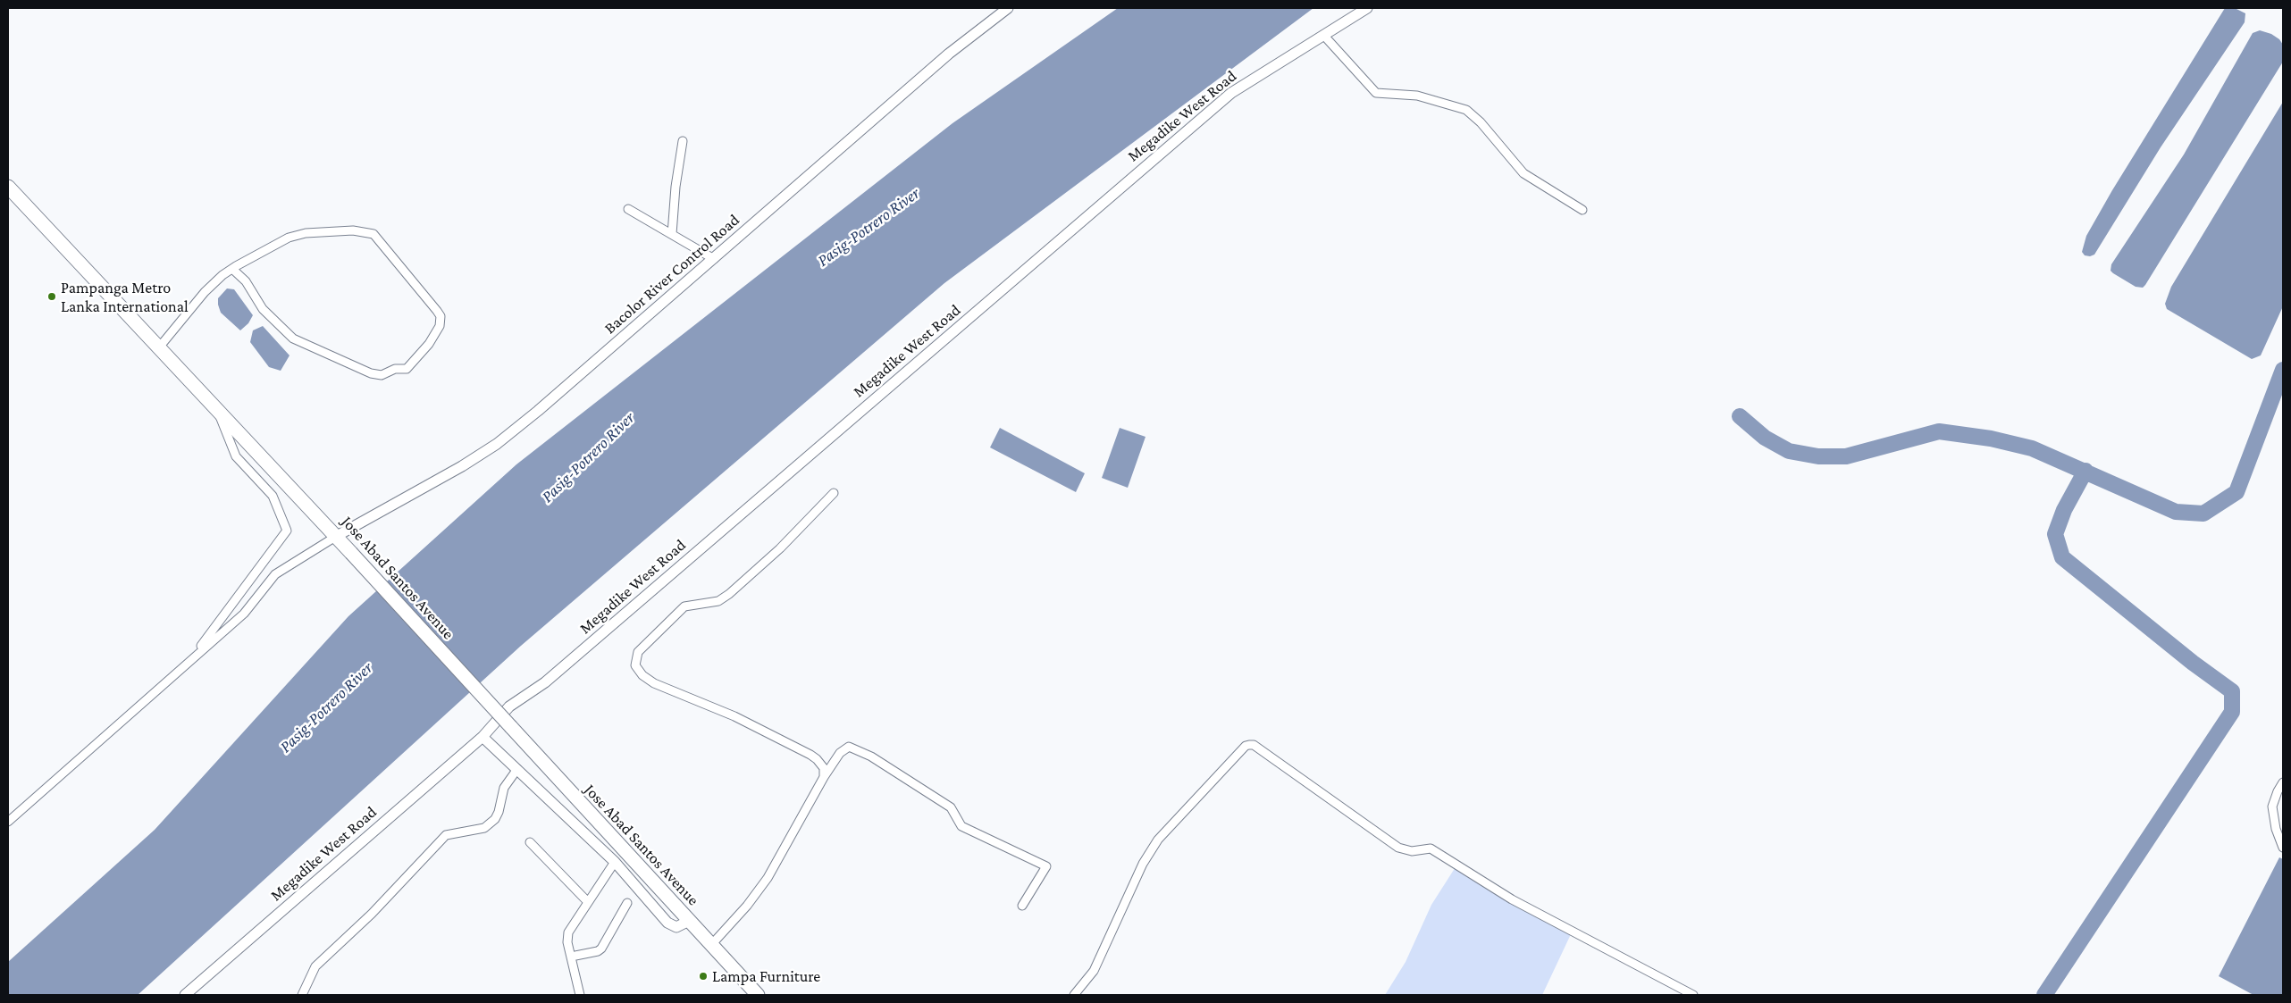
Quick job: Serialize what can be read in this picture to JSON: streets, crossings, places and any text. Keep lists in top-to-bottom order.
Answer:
{
  "streets": {
    "highway": ["Jose Abad Santos Avenue"],
    "street": ["Megadike West Road", "Bacolor River Control Road"]
  },
  "crossings": [
    ["Bacolor River Control Road", "Jose Abad Santos Avenue"]
  ],
  "water": ["Pasig-Potrero River"],
  "places": ["Pampanga Metro Lanka International", "Lampa Furniture"]
}
